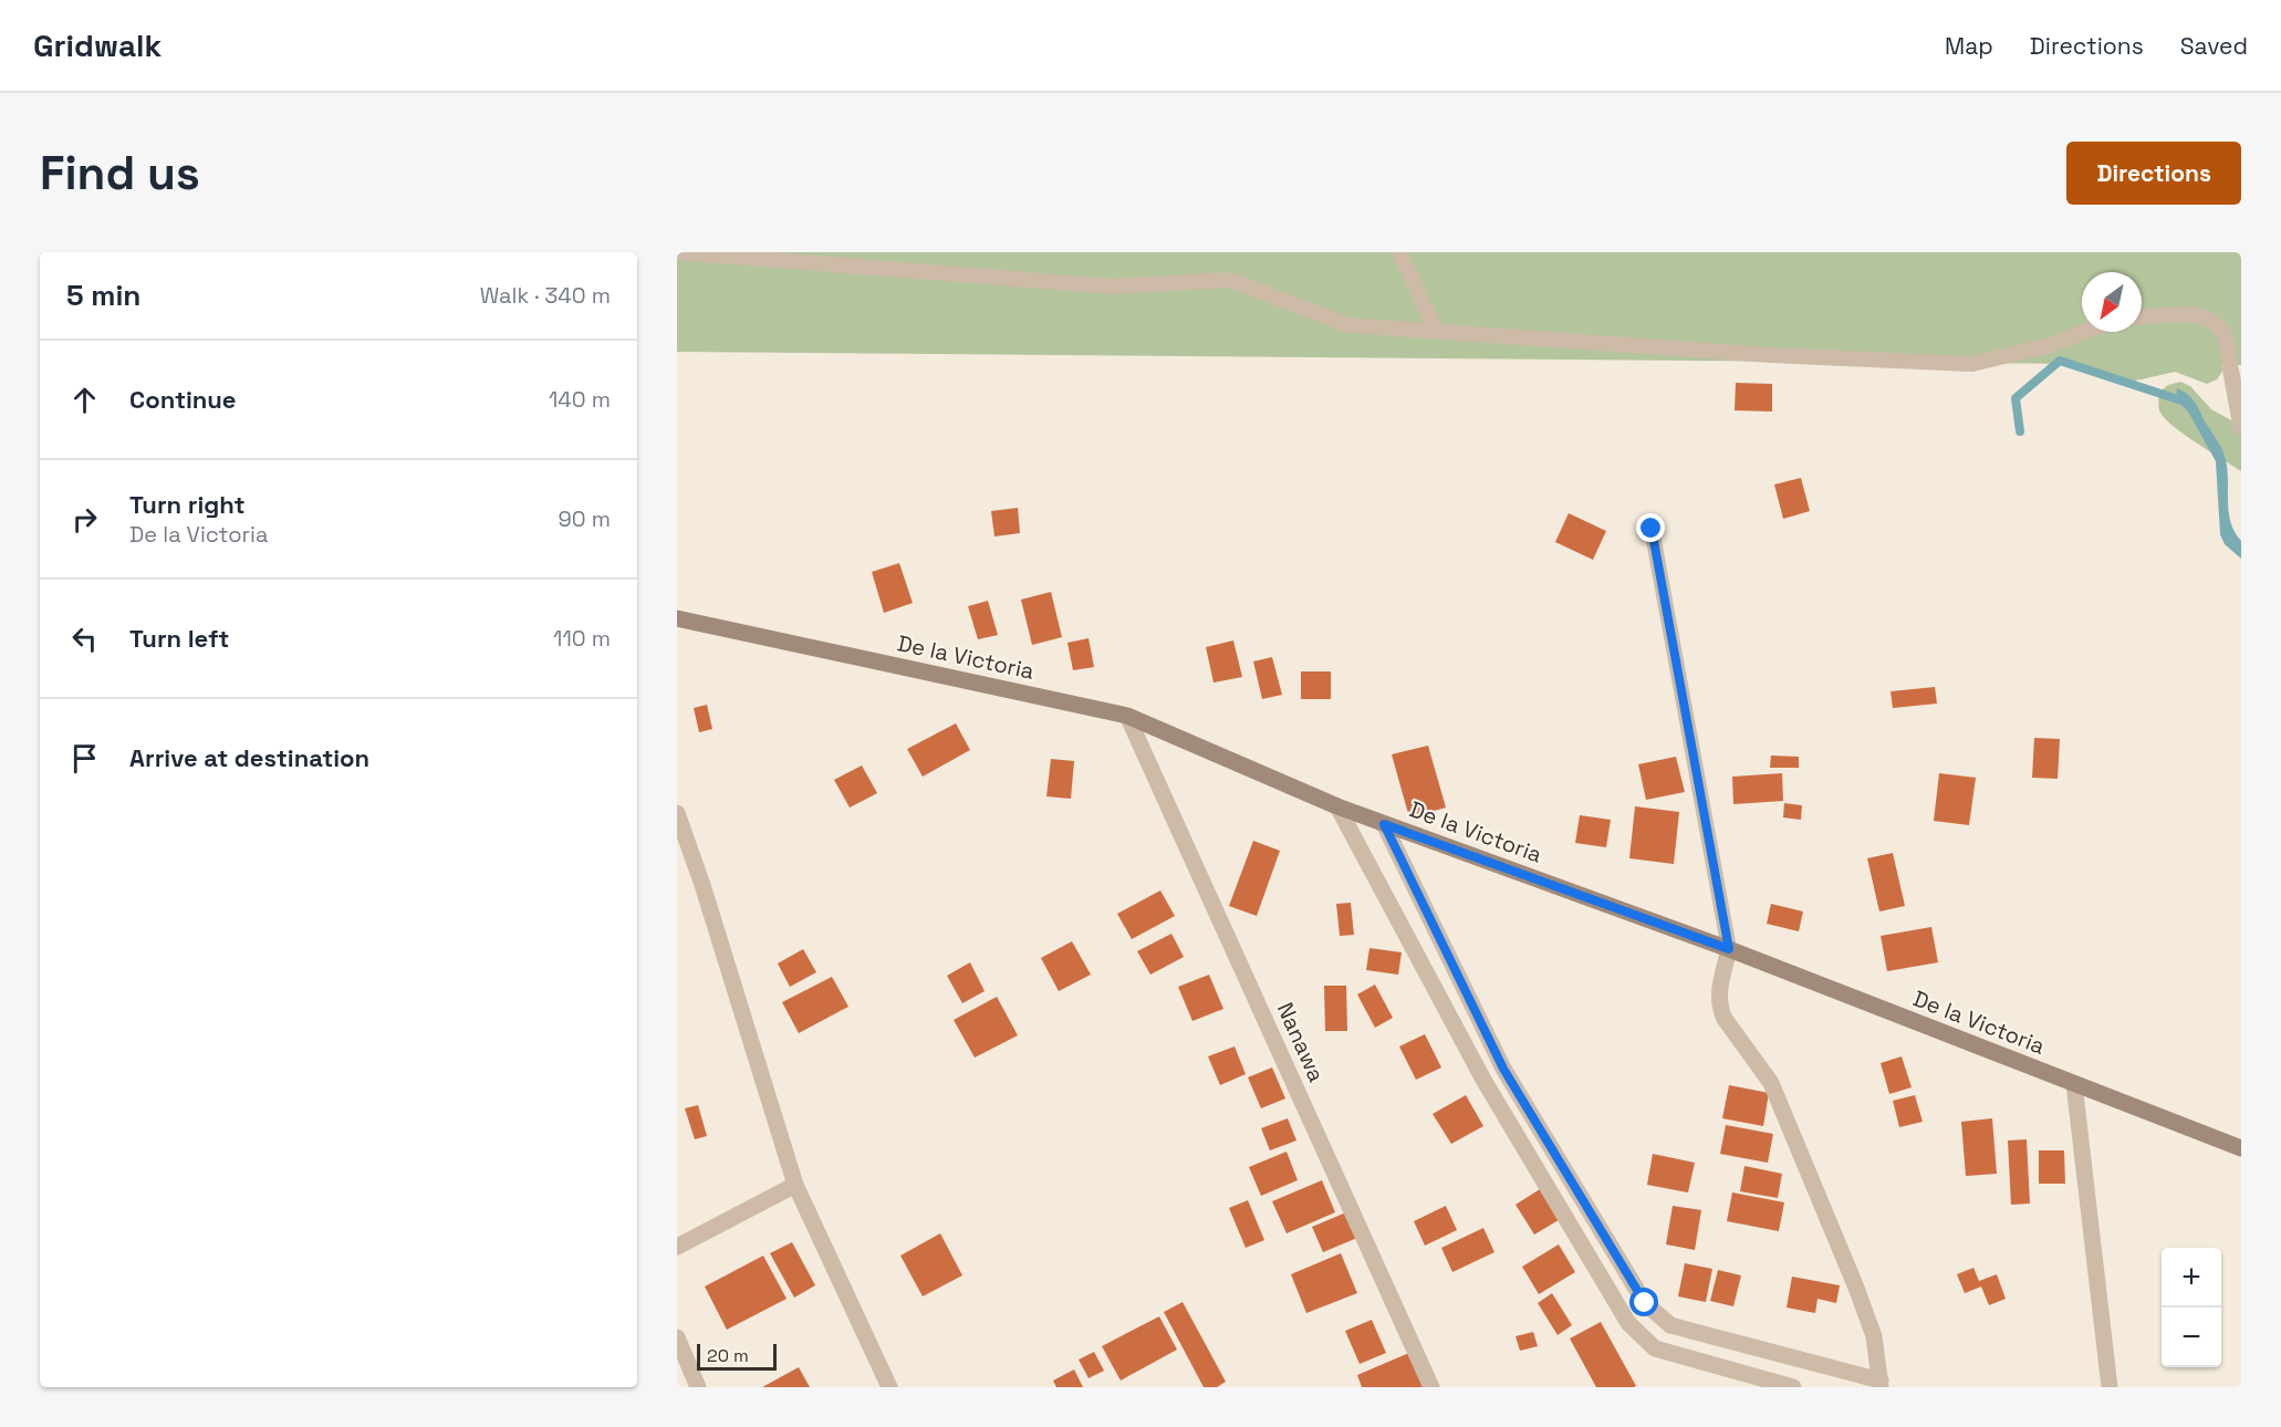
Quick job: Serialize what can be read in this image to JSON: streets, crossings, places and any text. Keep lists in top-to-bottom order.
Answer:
{
  "streets": {
    "main road": ["De la Victoria"],
    "street": ["Nanawa"]
  },
  "crossings": [
    ["De la Victoria", "Nanawa"]
  ],
  "scale_bar": "20 m",
  "north": "bottom left",
  "page": {
    "header": "Gridwalk",
    "nav": ["Map", "Directions", "Saved"],
    "buttons": "Directions",
    "title": "Find us",
    "heading": ["5 min", "Walk · 340 m"],
    "list": [
      ["Continue", "140 m"],
      ["Turn right", "De la Victoria", "90 m"],
      ["Turn left", "110 m"],
      "Arrive at destination"
    ],
    "map_buttons": ["+", "−"],
    "scale": "20 m"
  }
}
